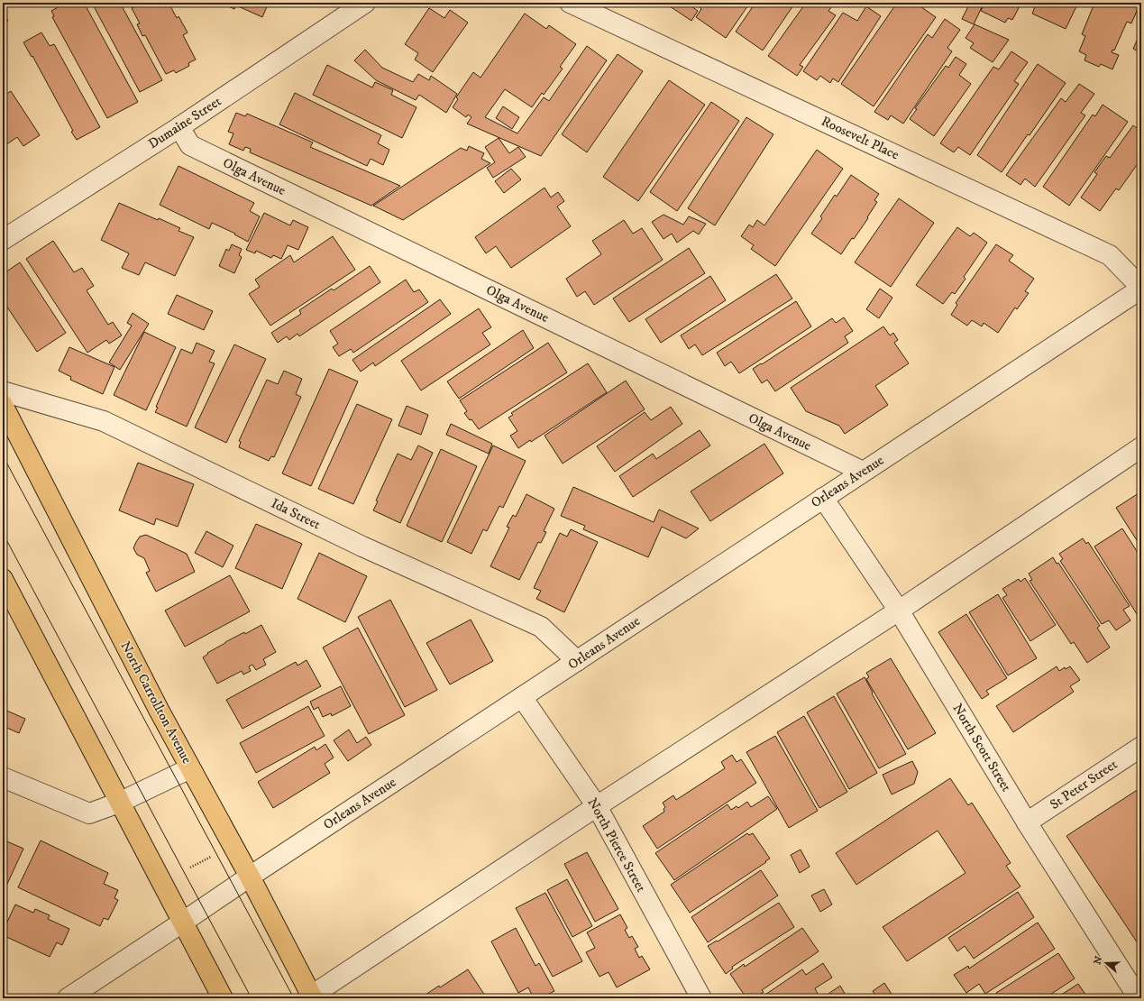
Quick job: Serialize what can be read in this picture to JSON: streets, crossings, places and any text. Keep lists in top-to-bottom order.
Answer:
{
  "streets": {
    "main road": ["North Carrollton Avenue"],
    "street": [
      "Dumaine Street",
      "Roosevelt Place",
      "Olga Avenue",
      "Orleans Avenue",
      "Ida Street",
      "North Scott Street",
      "St Peter Street",
      "North Pierce Street"
    ]
  },
  "crossings": [
    ["Dumaine Street", "Olga Avenue"],
    ["Roosevelt Place", "Orleans Avenue"],
    ["Olga Avenue", "Orleans Avenue"],
    ["Orleans Avenue", "Ida Street"],
    ["Orleans Avenue", "North Carrollton Avenue"],
    ["Orleans Avenue", "North Scott Street"],
    ["Orleans Avenue", "North Pierce Street"],
    ["North Scott Street", "St Peter Street"]
  ],
  "north": "left"
}
